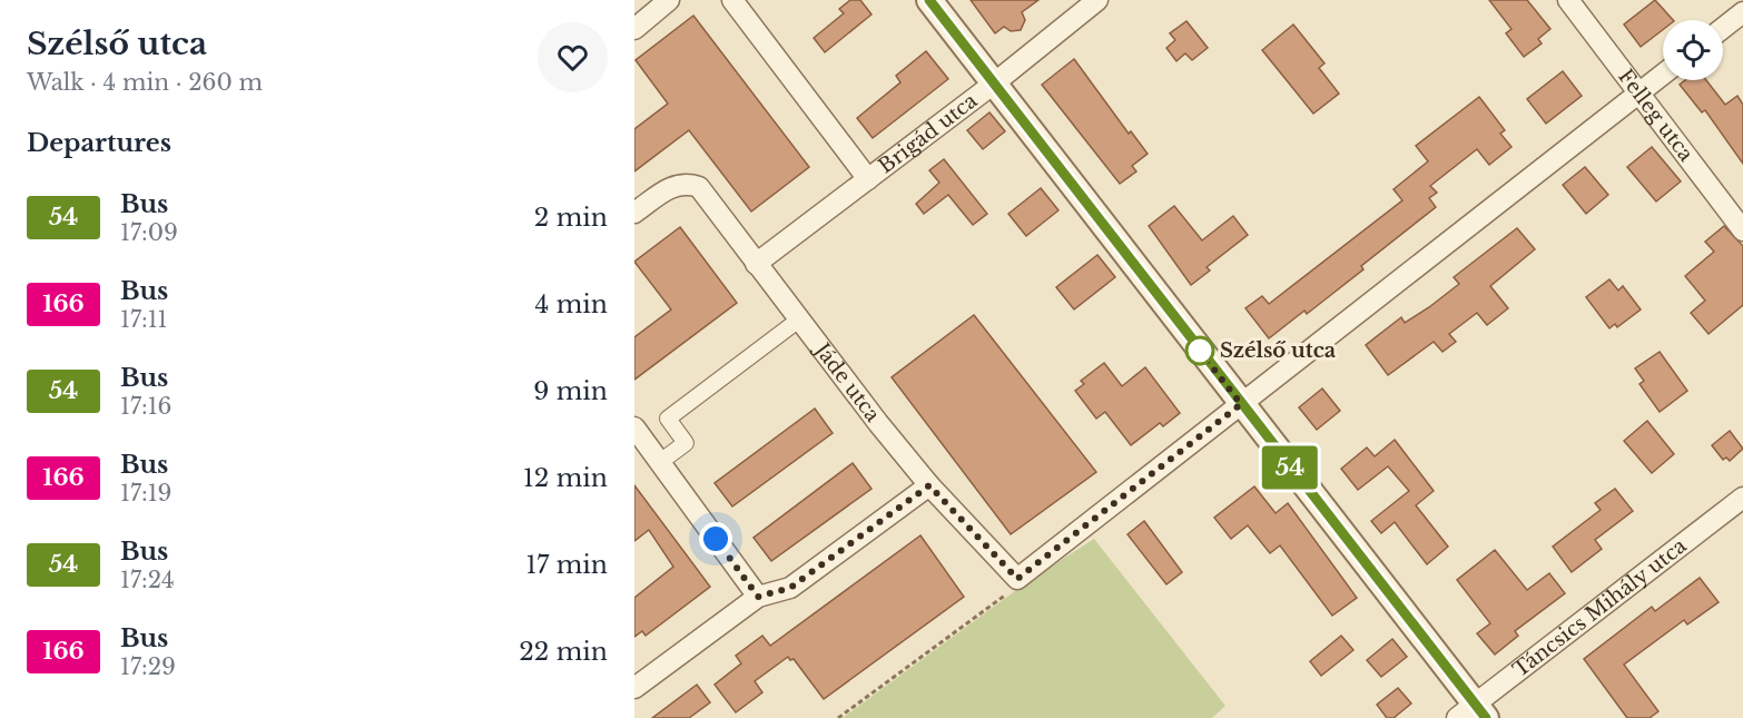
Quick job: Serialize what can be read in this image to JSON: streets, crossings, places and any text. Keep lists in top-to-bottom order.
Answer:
{
  "streets": {
    "street": [
      "Felleg utca",
      "Brigád utca",
      "Jáde utca",
      "Táncsics Mihály utca"
    ]
  },
  "crossings": [
    ["Brigád utca", "Jáde utca"]
  ],
  "places": ["Szélső utca"],
  "lines": ["bus line 54"],
  "page": {
    "heading": [
      ["Szélső utca", "Walk · 4 min · 260 m"],
      "Departures"
    ],
    "on_map": "54",
    "list": [
      {
        "mark": "54",
        "name": "Bus",
        "note": "17:09",
        "value": "2 min"
      },
      {
        "mark": "166",
        "name": "Bus",
        "note": "17:11",
        "value": "4 min"
      },
      {
        "mark": "54",
        "name": "Bus",
        "note": "17:16",
        "value": "9 min"
      },
      {
        "mark": "166",
        "name": "Bus",
        "note": "17:19",
        "value": "12 min"
      },
      {
        "mark": "54",
        "name": "Bus",
        "note": "17:24",
        "value": "17 min"
      },
      {
        "mark": "166",
        "name": "Bus",
        "note": "17:29",
        "value": "22 min"
      }
    ]
  }
}
